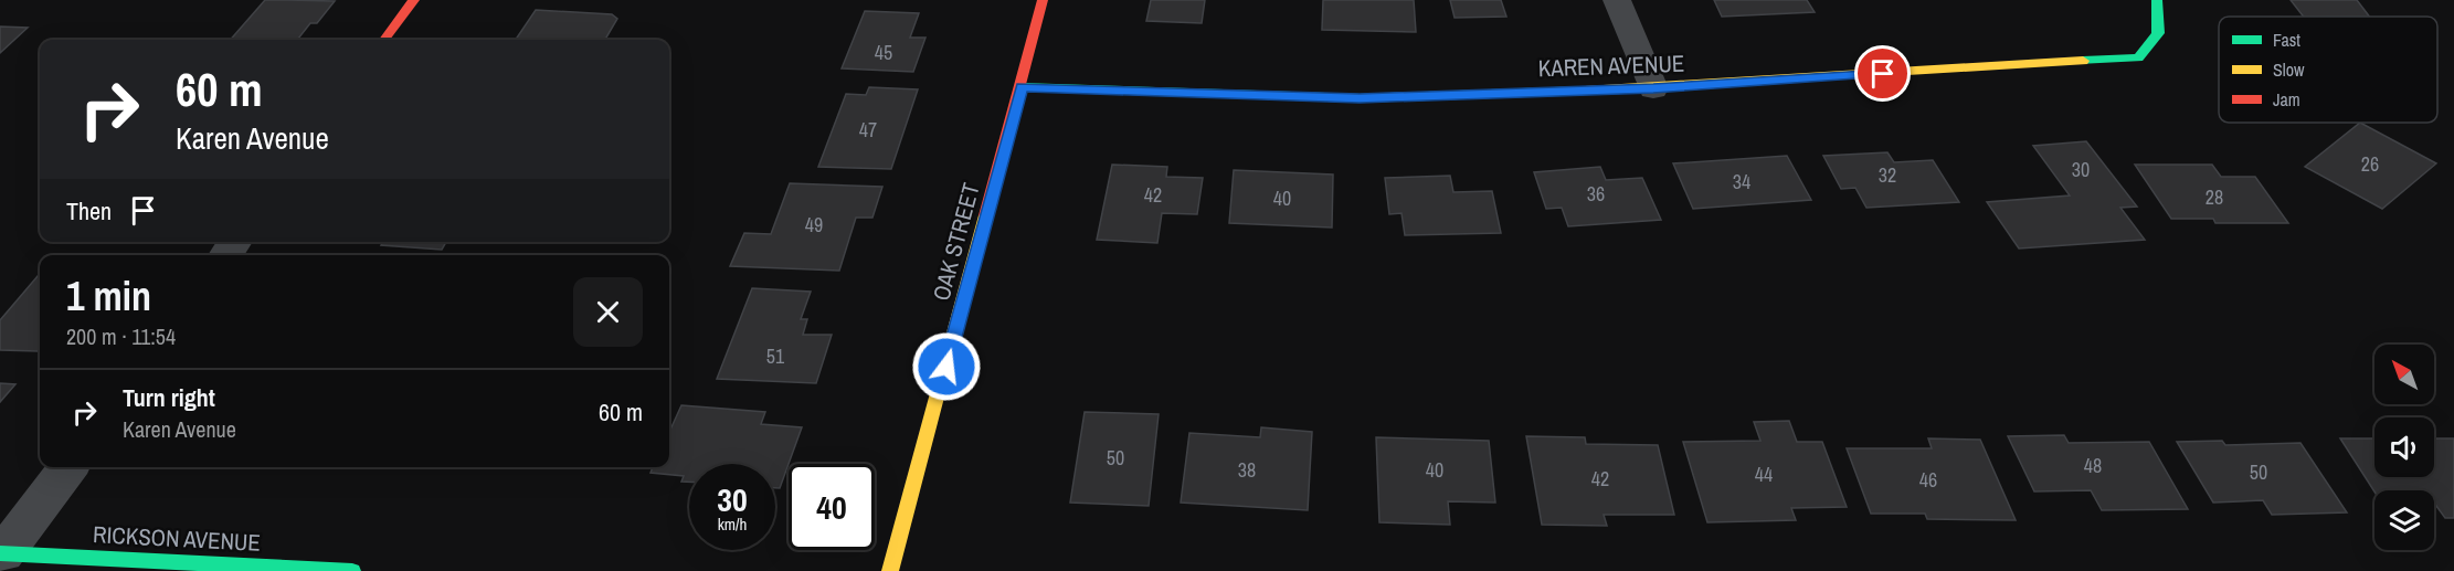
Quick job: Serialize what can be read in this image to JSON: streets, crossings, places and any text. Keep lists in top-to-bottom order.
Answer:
{
  "streets": {
    "street": ["KAREN AVENUE", "OAK STREET", "RICKSON AVENUE"]
  },
  "crossings": [
    ["KAREN AVENUE", "OAK STREET"]
  ],
  "house_numbers": [
    "45",
    "47",
    "26",
    "30",
    "32",
    "34",
    "36",
    "42",
    "28",
    "40",
    "49",
    "51",
    "50",
    "48",
    "38",
    "40",
    "50",
    "44",
    "42",
    "46"
  ],
  "legend": ["Fast", "Slow", "Jam"],
  "north": "top left",
  "page": {
    "turn": ["60 m", "Karen Avenue"],
    "then": "Then",
    "heading": ["1 min", "200 m · 11:54"],
    "list": [
      {
        "name": "Turn right",
        "note": "Karen Avenue",
        "value": "60 m"
      }
    ],
    "speed": "30 km/h",
    "limit": "40"
  }
}
